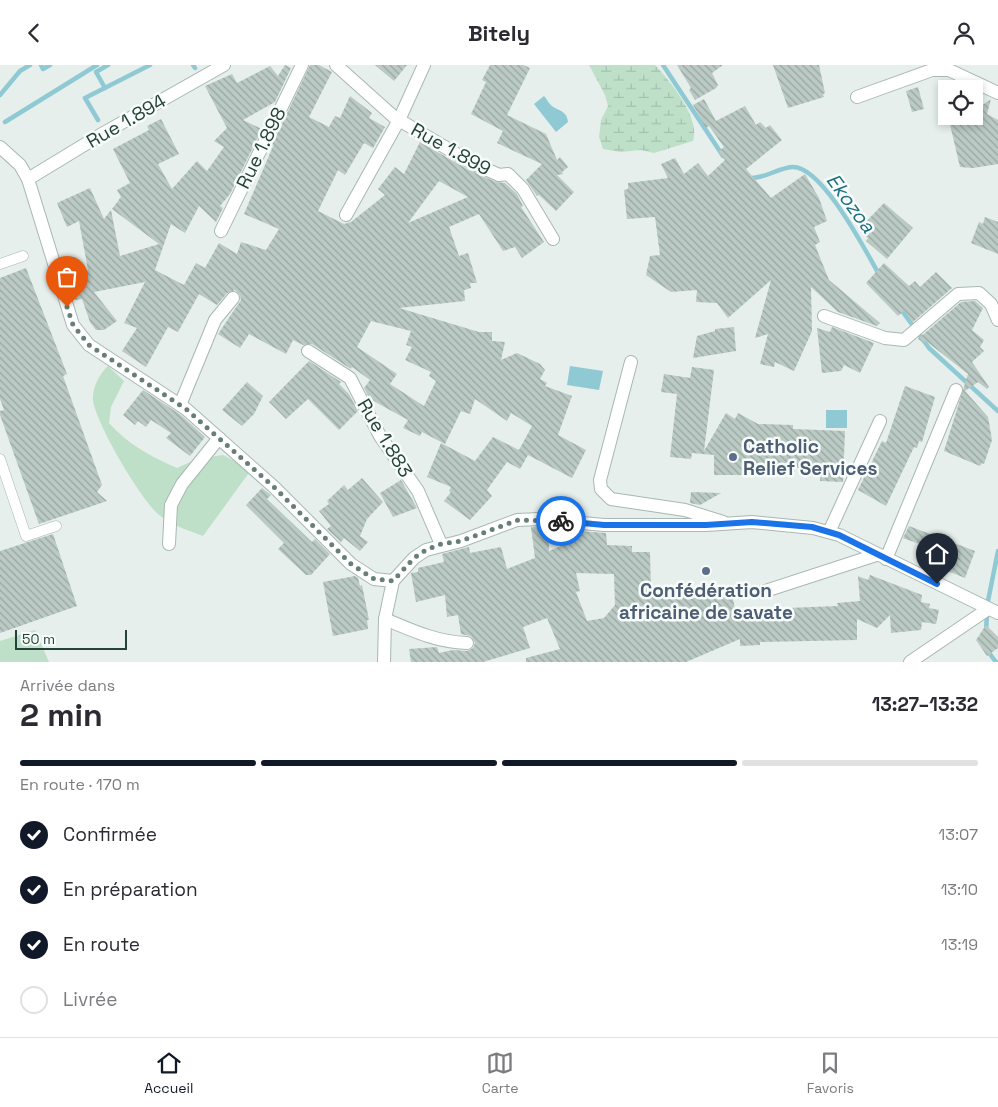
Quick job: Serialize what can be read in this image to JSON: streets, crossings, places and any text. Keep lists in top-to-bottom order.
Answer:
{
  "streets": {
    "street": [
      "Rue 1.894",
      "Rue 1.898",
      "Rue 1.899",
      "Rue 1.883"
    ]
  },
  "water": ["Ekozoa"],
  "places": ["Catholic Relief Services", "Confédération africaine de savate"],
  "scale_bar": "50 m",
  "page": {
    "header": "Bitely",
    "scale": "50 m",
    "heading": ["2 min", "Arrivée dans", "13:27–13:32"],
    "bar": "En route · 170 m",
    "list": [
      ["Confirmée", "13:07"],
      ["En préparation", "13:10"],
      ["En route", "13:19"],
      "Livrée"
    ],
    "tabs": ["Accueil", "Carte", "Favoris"]
  }
}
